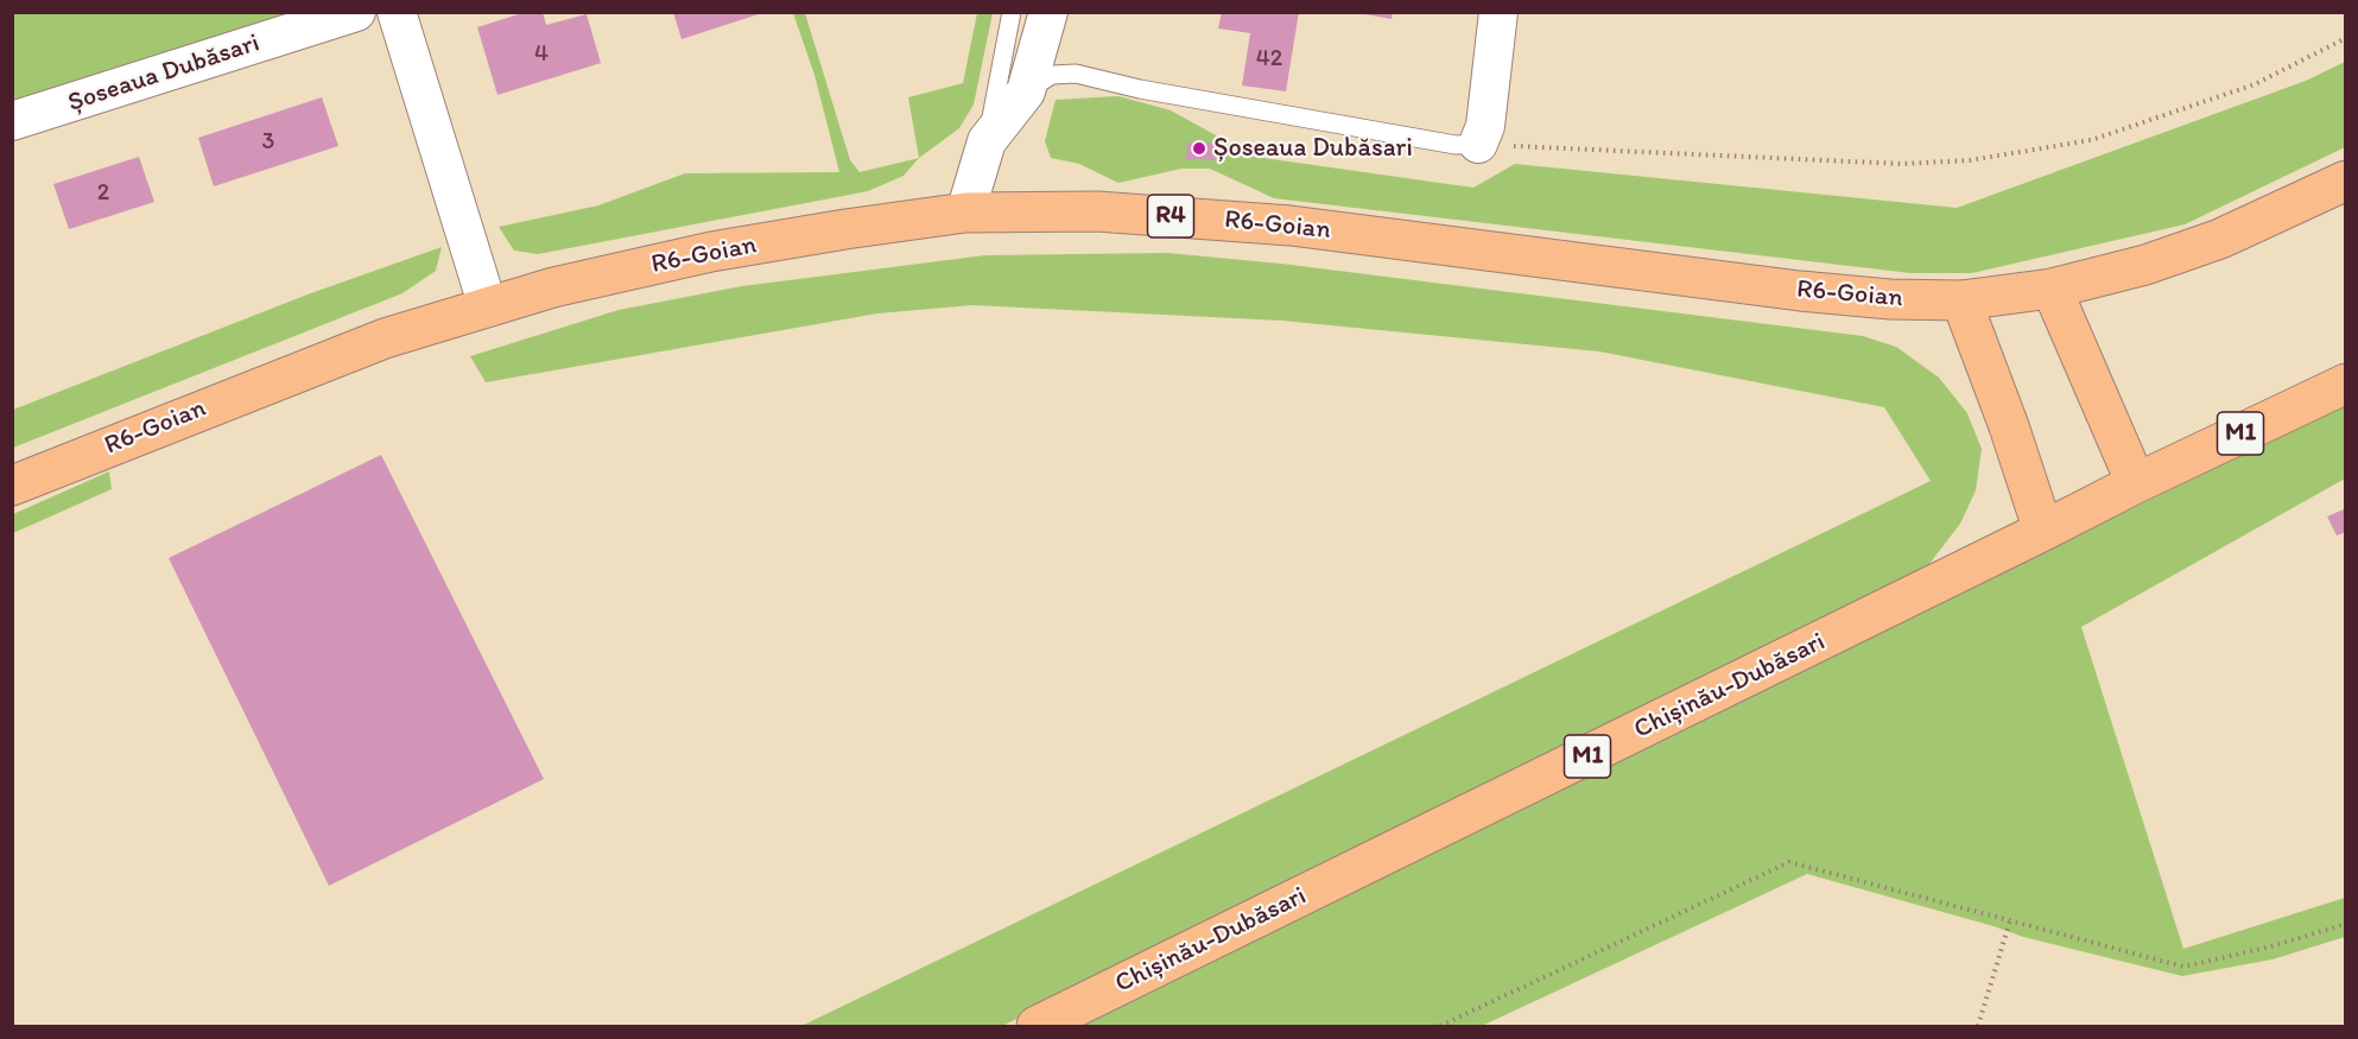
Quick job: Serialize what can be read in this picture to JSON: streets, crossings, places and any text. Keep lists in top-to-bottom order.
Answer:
{
  "streets": {
    "main road": [
      "R4",
      "R6-Goian",
      "M1",
      "Chișinău-Dubăsari"
    ],
    "street": ["Șoseaua Dubăsari"]
  },
  "places": ["Șoseaua Dubăsari"],
  "house_numbers": [
    "4",
    "42",
    "3",
    "2"
  ]
}
